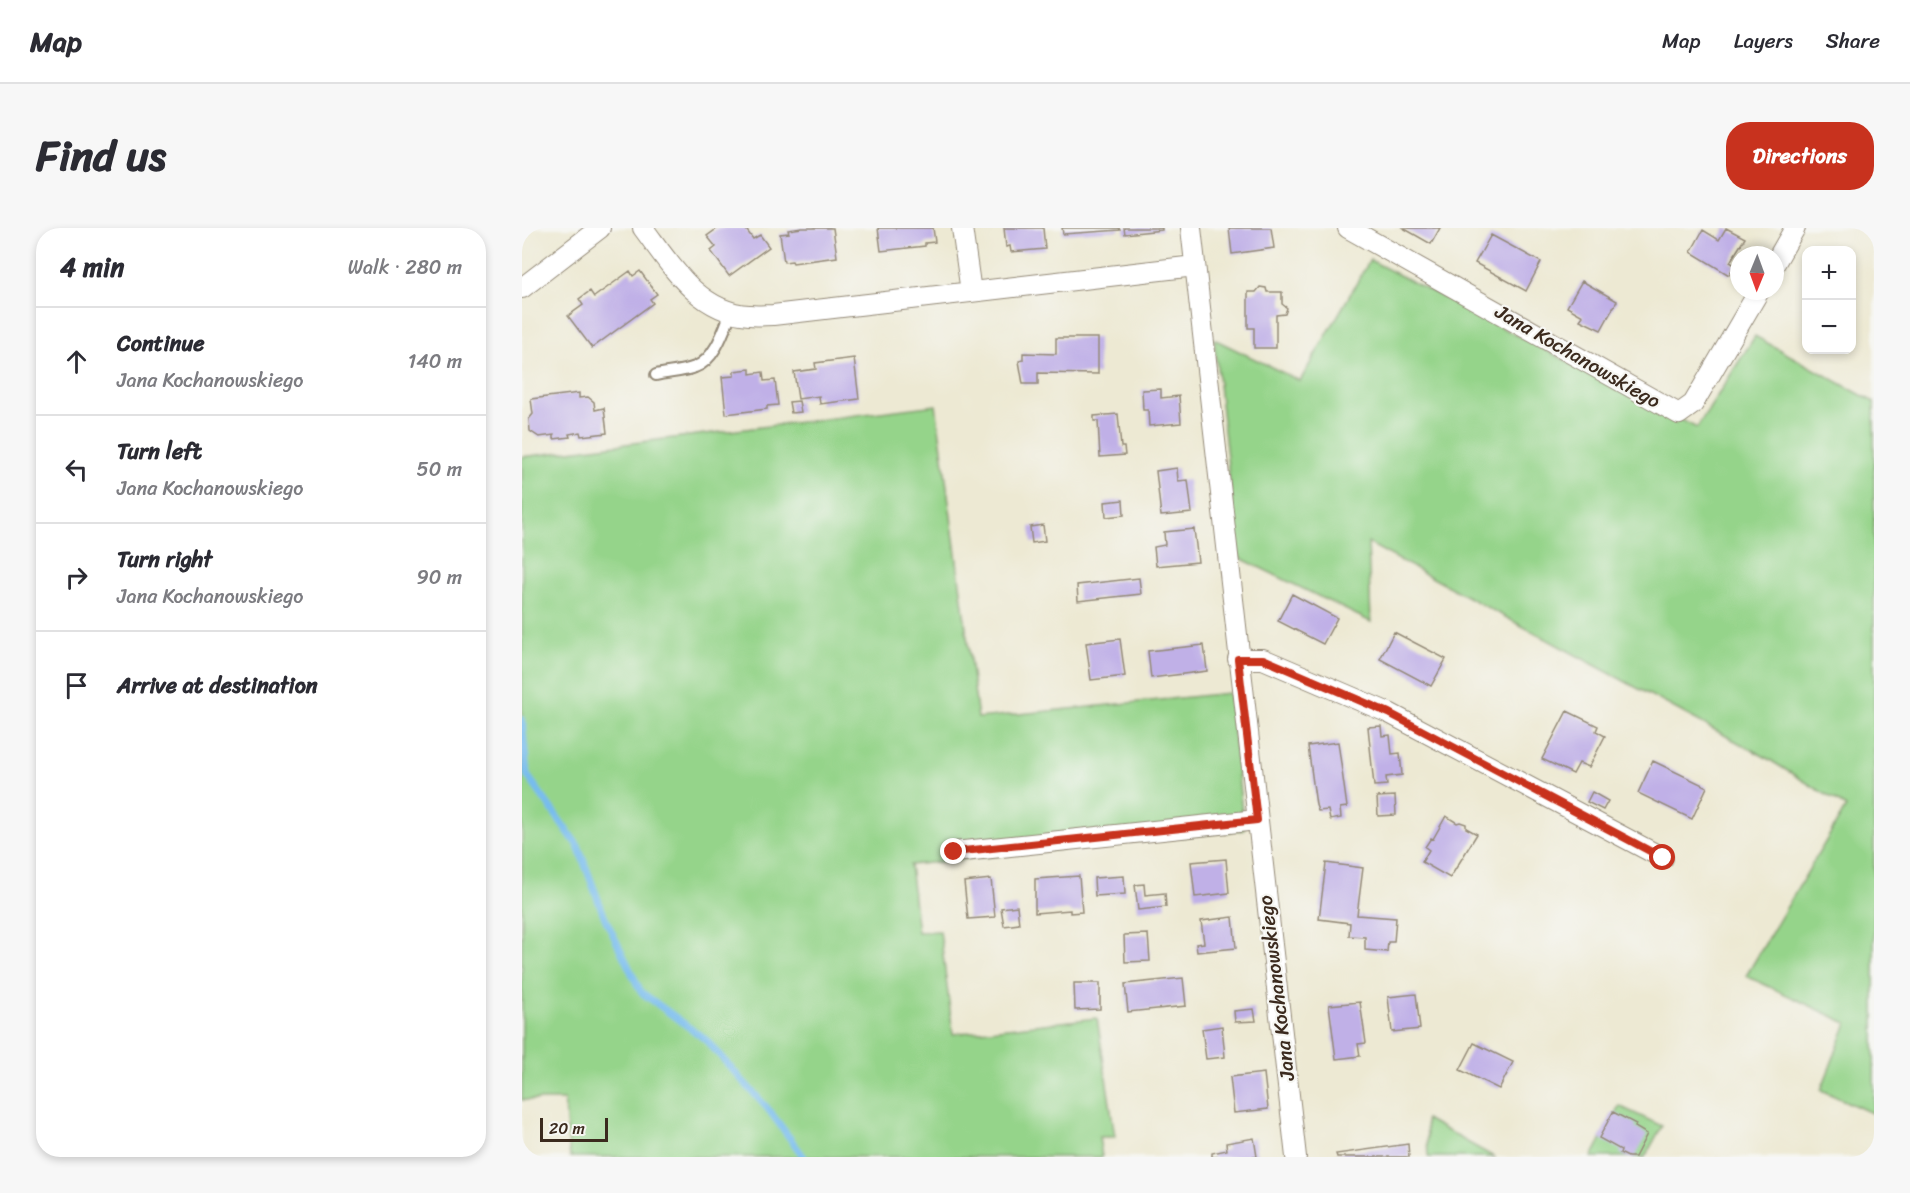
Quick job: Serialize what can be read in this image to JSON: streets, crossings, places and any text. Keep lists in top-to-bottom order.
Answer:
{
  "streets": {
    "street": ["Jana Kochanowskiego"]
  },
  "scale_bar": "20 m",
  "north": "bottom",
  "page": {
    "header": "Map",
    "nav": ["Map", "Layers", "Share"],
    "title": "Find us",
    "buttons": "Directions",
    "heading": ["4 min", "Walk · 280 m"],
    "map_buttons": ["+", "−"],
    "list": [
      ["Continue", "Jana Kochanowskiego", "140 m"],
      ["Turn left", "Jana Kochanowskiego", "50 m"],
      ["Turn right", "Jana Kochanowskiego", "90 m"],
      "Arrive at destination"
    ],
    "scale": "20 m"
  }
}
